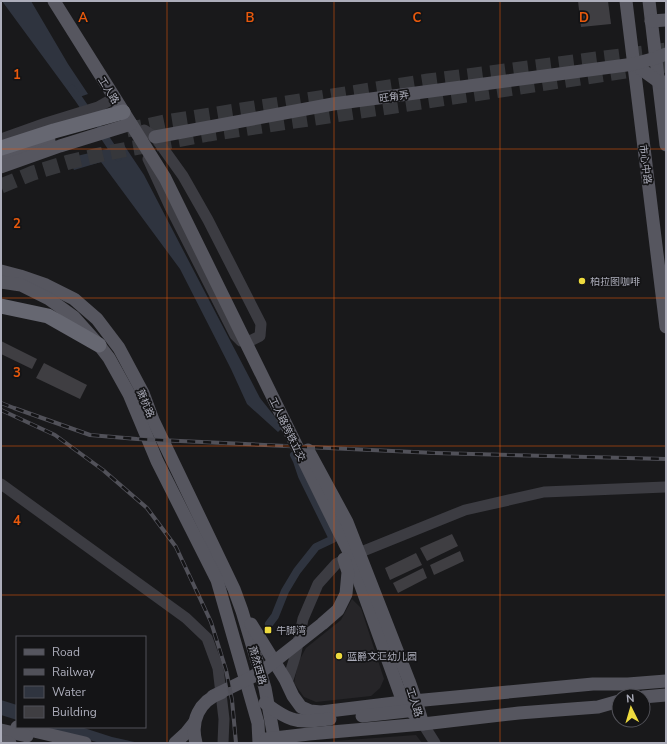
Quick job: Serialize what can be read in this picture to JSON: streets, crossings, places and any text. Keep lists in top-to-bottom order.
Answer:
{
  "streets": {
    "main road": [
      "工人路",
      "旺角弄",
      "市心中路",
      "萧杭路",
      "工人路跨铁立交",
      "萧然西路"
    ]
  },
  "crossings": [
    ["工人路", "工人路跨铁立交"],
    ["旺角弄", "市心中路"],
    ["萧杭路", "萧然西路"]
  ],
  "places": {
    "other": ["柏拉图咖啡", "蓝爵文汇幼儿园"],
    "transit": ["牛脚湾"]
  },
  "legend": [
    "Road",
    "Railway",
    "Water",
    "Building"
  ],
  "north": "top",
  "grid": {
    "columns": [
      "A",
      "B",
      "C",
      "D"
    ],
    "rows": [
      "1",
      "2",
      "3",
      "4"
    ]
  }
}
